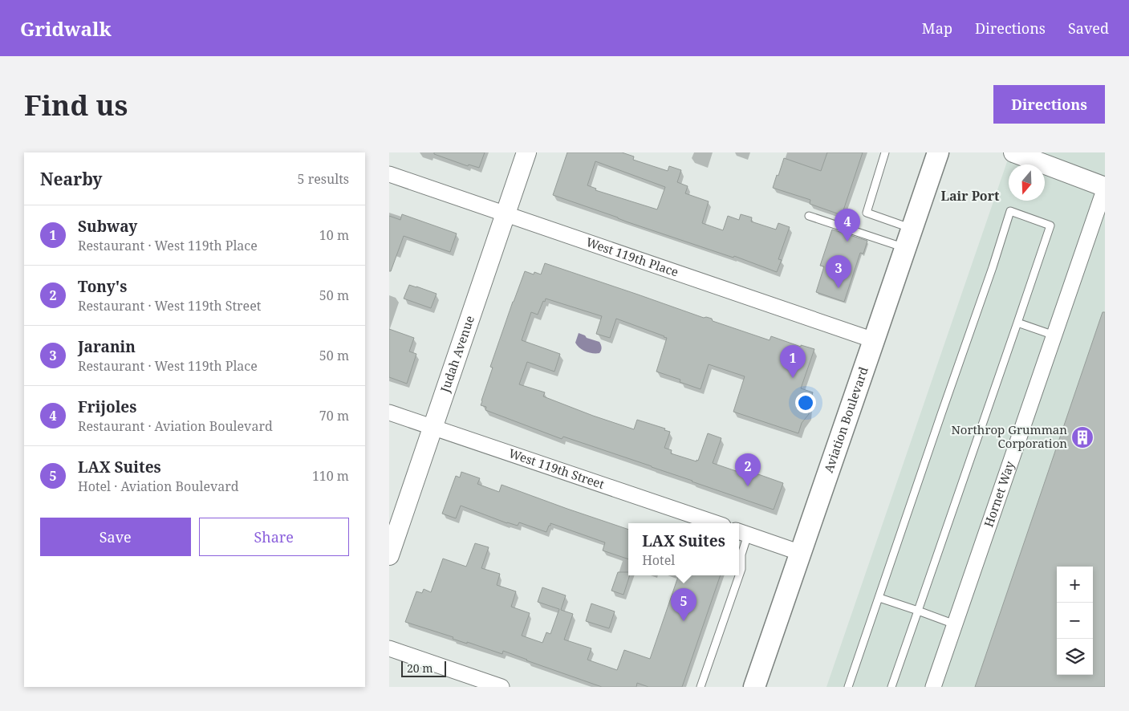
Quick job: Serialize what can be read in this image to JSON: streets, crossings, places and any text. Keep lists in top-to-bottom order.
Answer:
{
  "streets": {
    "main road": ["Aviation Boulevard"],
    "street": [
      "West 119th Place",
      "Judah Avenue",
      "West 119th Street",
      "Hornet Way"
    ]
  },
  "crossings": [
    ["West 119th Place", "Judah Avenue"],
    ["West 119th Place", "Aviation Boulevard"],
    ["Judah Avenue", "West 119th Street"]
  ],
  "districts": ["Lair Port"],
  "places": {
    "building": ["Northrop Grumman Corporation"]
  },
  "scale_bar": "20 m",
  "north": "bottom",
  "page": {
    "header": "Gridwalk",
    "nav": ["Map", "Directions", "Saved"],
    "buttons": [
      "Directions",
      ["Save", "Share"]
    ],
    "title": "Find us",
    "heading": ["Nearby", "5 results"],
    "list": [
      {
        "mark": "1",
        "name": "Subway",
        "note": "Restaurant · West 119th Place",
        "value": "10 m"
      },
      {
        "mark": "2",
        "name": "Tony's",
        "note": "Restaurant · West 119th Street",
        "value": "50 m"
      },
      {
        "mark": "3",
        "name": "Jaranin",
        "note": "Restaurant · West 119th Place",
        "value": "50 m"
      },
      {
        "mark": "4",
        "name": "Frijoles",
        "note": "Restaurant · Aviation Boulevard",
        "value": "70 m"
      },
      {
        "mark": "5",
        "name": "LAX Suites",
        "note": "Hotel · Aviation Boulevard",
        "value": "110 m"
      }
    ],
    "pins": [
      "4",
      "3",
      "1",
      "2",
      "5"
    ],
    "popup": ["LAX Suites", "Hotel"],
    "map_buttons": ["+", "−"],
    "scale": "20 m"
  }
}
